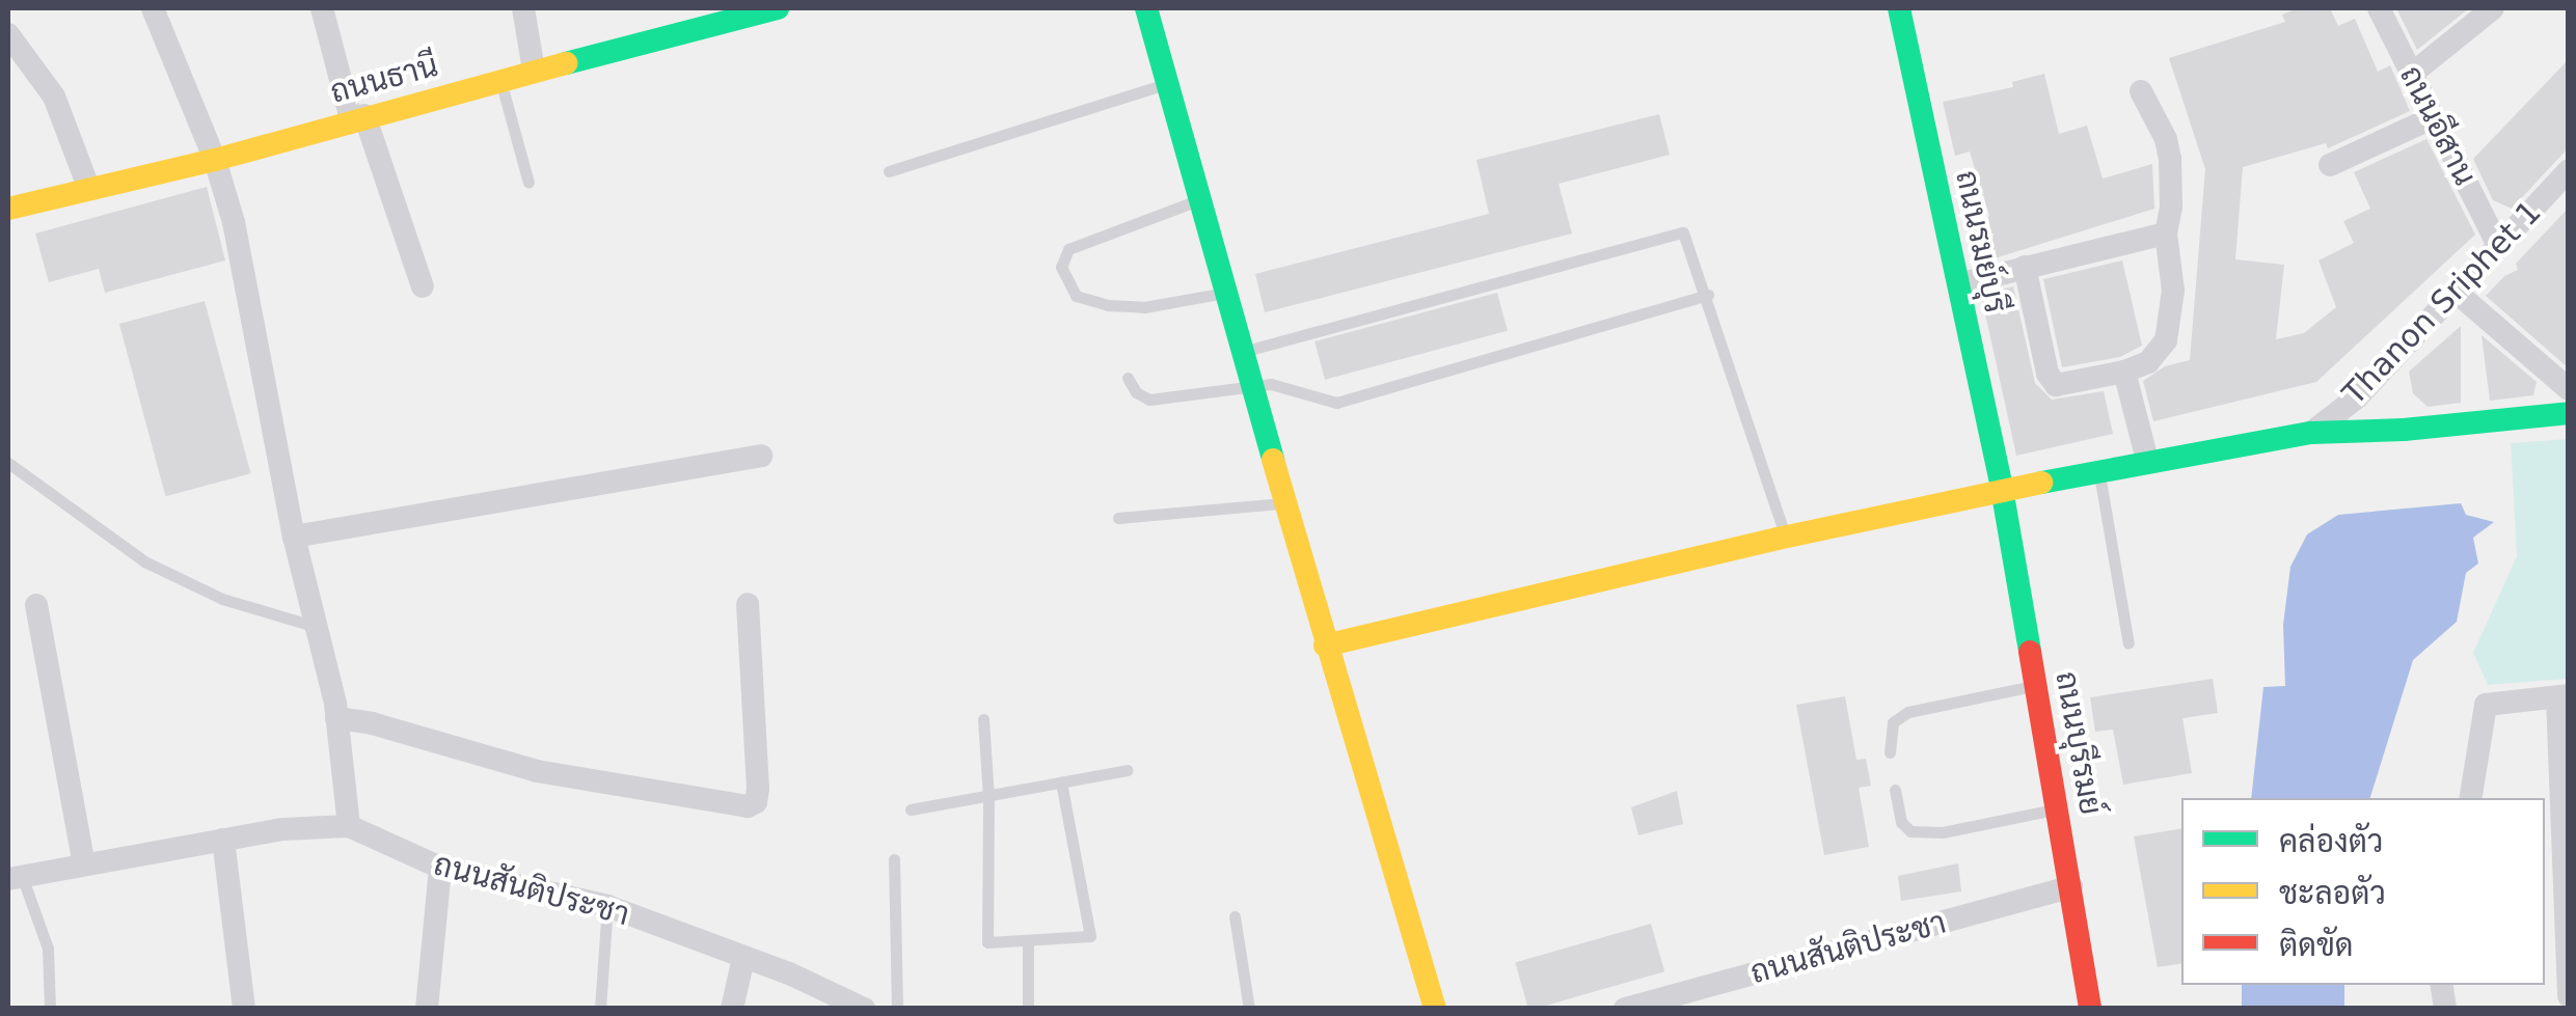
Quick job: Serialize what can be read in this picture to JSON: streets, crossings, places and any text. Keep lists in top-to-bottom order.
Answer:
{
  "streets": {
    "street": [
      "ถนนธานี",
      "ถนนอีสาน",
      "ถนนรมย์บุรี",
      "Thanon Sriphet 1",
      "ถนนบุรีรมย์",
      "ถนนสันติประชา"
    ]
  },
  "crossings": [
    ["ถนนอีสาน", "Thanon Sriphet 1"],
    ["ถนนรมย์บุรี", "ถนนบุรีรมย์"],
    ["ถนนบุรีรมย์", "ถนนสันติประชา"]
  ],
  "legend": ["คล่องตัว", "ชะลอตัว", "ติดขัด"]
}
